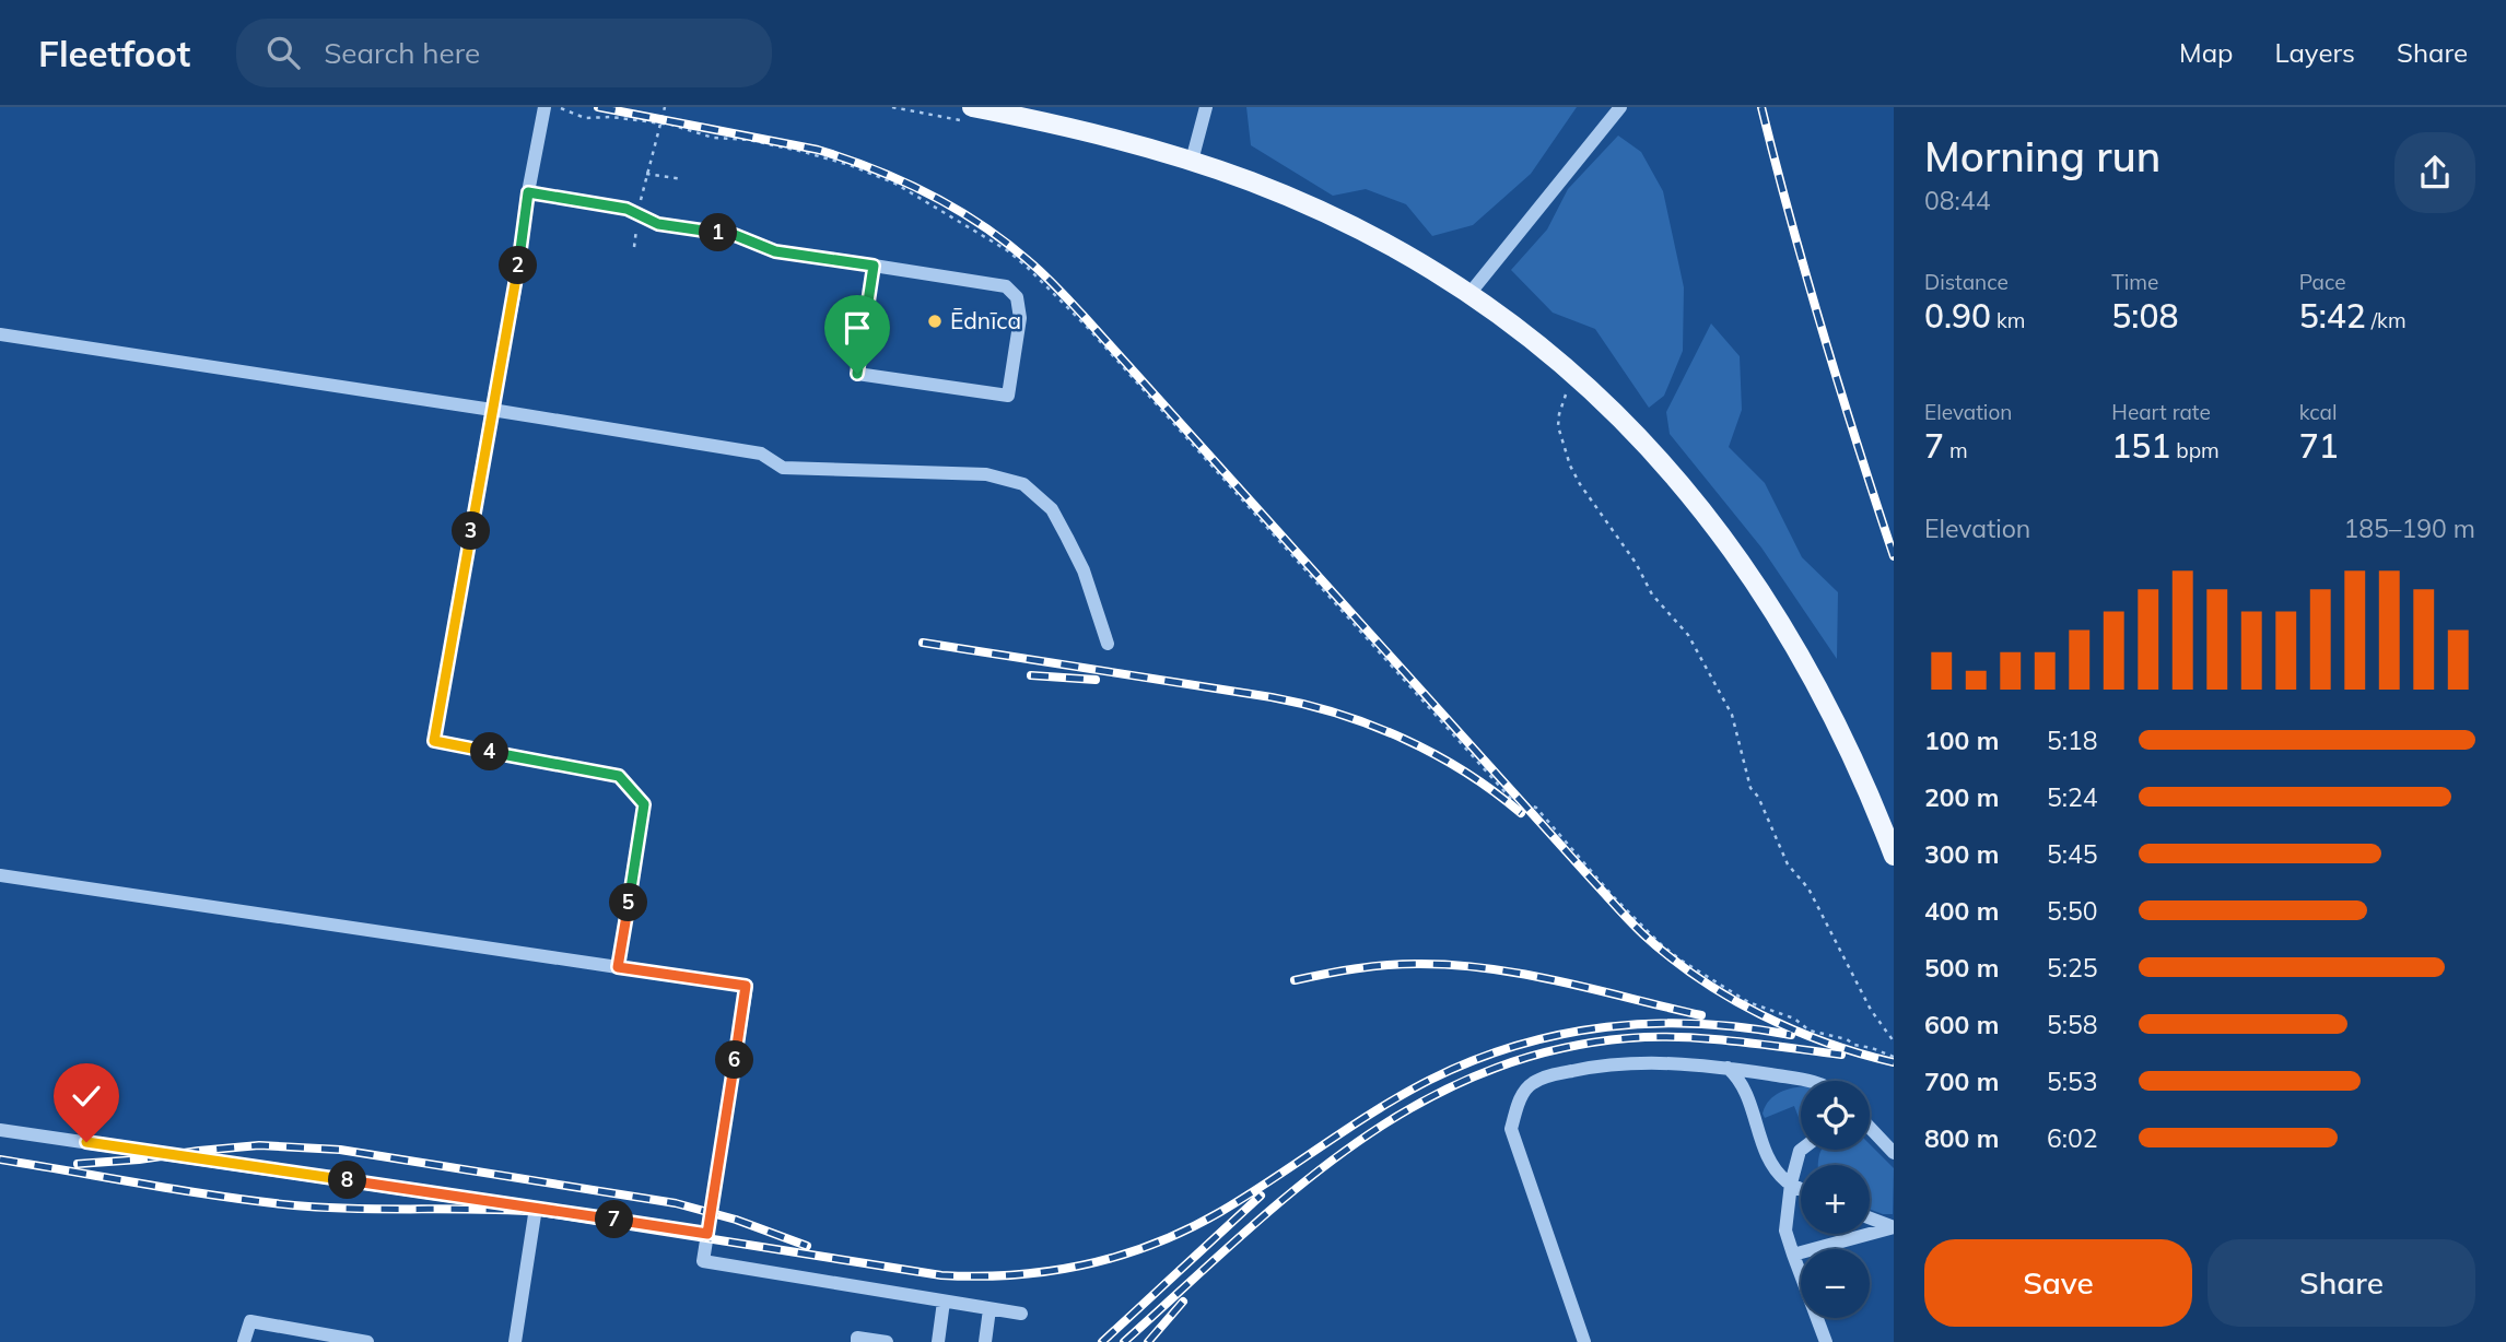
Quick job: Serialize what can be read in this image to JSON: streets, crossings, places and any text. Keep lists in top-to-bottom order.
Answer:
{
  "places": ["Ēdnīca"],
  "page": {
    "header": "Fleetfoot",
    "search": "Search here",
    "nav": ["Map", "Layers", "Share"],
    "heading": ["Morning run", "08:44"],
    "pins": [
      "1",
      "2",
      "3",
      "4",
      "5",
      "6",
      "8",
      "7"
    ],
    "stats": [
      ["Distance", "0.90 km"],
      ["Time", "5:08"],
      ["Pace", "5:42 /km"],
      ["Elevation", "7 m"],
      ["Heart rate", "151 bpm"],
      ["kcal", "71"]
    ],
    "chart": ["Elevation", "185–190 m"],
    "list": [
      {
        "name": "100 m",
        "note": "5:18"
      },
      {
        "name": "200 m",
        "note": "5:24"
      },
      {
        "name": "300 m",
        "note": "5:45"
      },
      {
        "name": "400 m",
        "note": "5:50"
      },
      {
        "name": "500 m",
        "note": "5:25"
      },
      {
        "name": "600 m",
        "note": "5:58"
      },
      {
        "name": "700 m",
        "note": "5:53"
      },
      {
        "name": "800 m",
        "note": "6:02"
      }
    ],
    "map_buttons": ["+", "−"],
    "buttons": ["Save", "Share"]
  }
}
